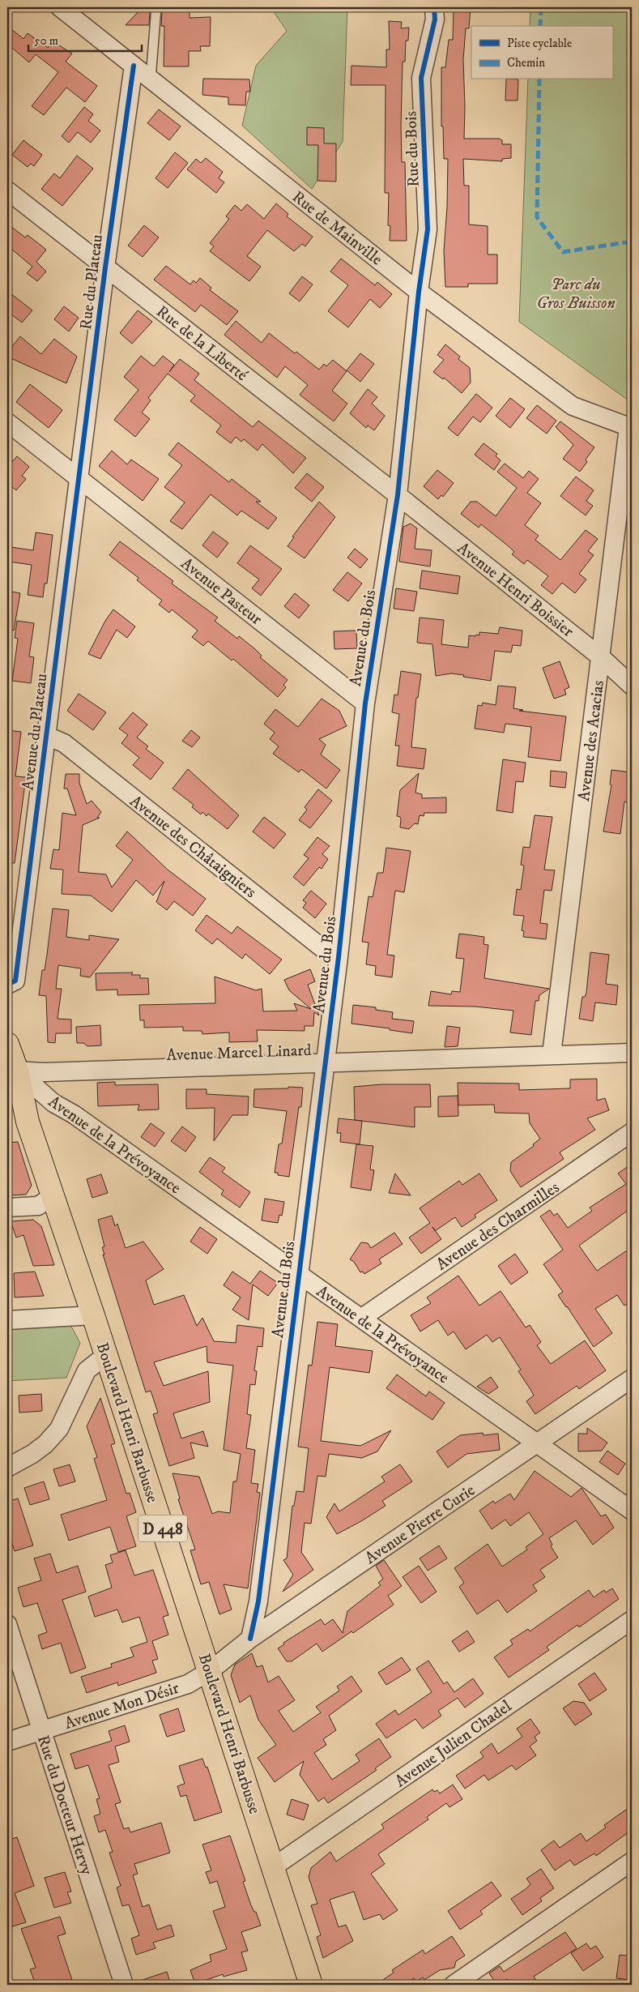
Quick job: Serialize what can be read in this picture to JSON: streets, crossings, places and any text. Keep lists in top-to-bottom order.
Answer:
{
  "streets": {
    "main road": ["Boulevard Henri Barbusse", "D 448"],
    "street": [
      "Rue du Bois",
      "Rue de Mainville",
      "Rue du Plateau",
      "Rue de la Liberté",
      "Avenue Henri Boissier",
      "Avenue Pasteur",
      "Avenue du Bois",
      "Avenue du Plateau",
      "Avenue des Acacias",
      "Avenue des Châtaigniers",
      "Avenue Marcel Linard",
      "Avenue de la Prévoyance",
      "Avenue des Charmilles",
      "Avenue Pierre Curie",
      "Avenue Mon Désir",
      "Avenue Julien Chadel",
      "Rue du Docteur Hervy"
    ]
  },
  "crossings": [
    ["Rue du Bois", "Rue de Mainville"],
    ["Rue du Bois", "Avenue du Bois"],
    ["Rue de Mainville", "Rue du Plateau"],
    ["Rue de Mainville", "Avenue du Bois"],
    ["Rue de Mainville", "Avenue des Acacias"],
    ["Rue du Plateau", "Rue de la Liberté"],
    ["Rue du Plateau", "Avenue Pasteur"],
    ["Rue du Plateau", "Avenue du Plateau"],
    ["Rue de la Liberté", "Avenue Henri Boissier"],
    ["Rue de la Liberté", "Avenue du Bois"],
    ["Avenue Henri Boissier", "Avenue du Bois"],
    ["Avenue Henri Boissier", "Avenue des Acacias"],
    ["Avenue Pasteur", "Avenue du Bois"],
    ["Avenue du Bois", "Avenue des Châtaigniers"],
    ["Avenue du Bois", "Avenue Marcel Linard"],
    ["Avenue du Bois", "Avenue de la Prévoyance"],
    ["Avenue du Bois", "Avenue Pierre Curie"],
    ["Avenue du Plateau", "Avenue des Châtaigniers"],
    ["Avenue des Acacias", "Avenue Marcel Linard"],
    ["Avenue Marcel Linard", "Avenue de la Prévoyance"],
    ["Avenue Marcel Linard", "Boulevard Henri Barbusse"],
    ["Avenue de la Prévoyance", "Avenue des Charmilles"],
    ["Avenue de la Prévoyance", "Boulevard Henri Barbusse"],
    ["Avenue de la Prévoyance", "Avenue Pierre Curie"],
    ["Boulevard Henri Barbusse", "Avenue Pierre Curie"],
    ["Boulevard Henri Barbusse", "Avenue Mon Désir"],
    ["Boulevard Henri Barbusse", "Avenue Julien Chadel"],
    ["Avenue Pierre Curie", "Avenue Mon Désir"],
    ["Avenue Mon Désir", "Rue du Docteur Hervy"]
  ],
  "parks": ["Parc du Gros Buisson"],
  "legend": ["Piste cyclable", "Chemin"],
  "scale_bar": "50 m"
}
